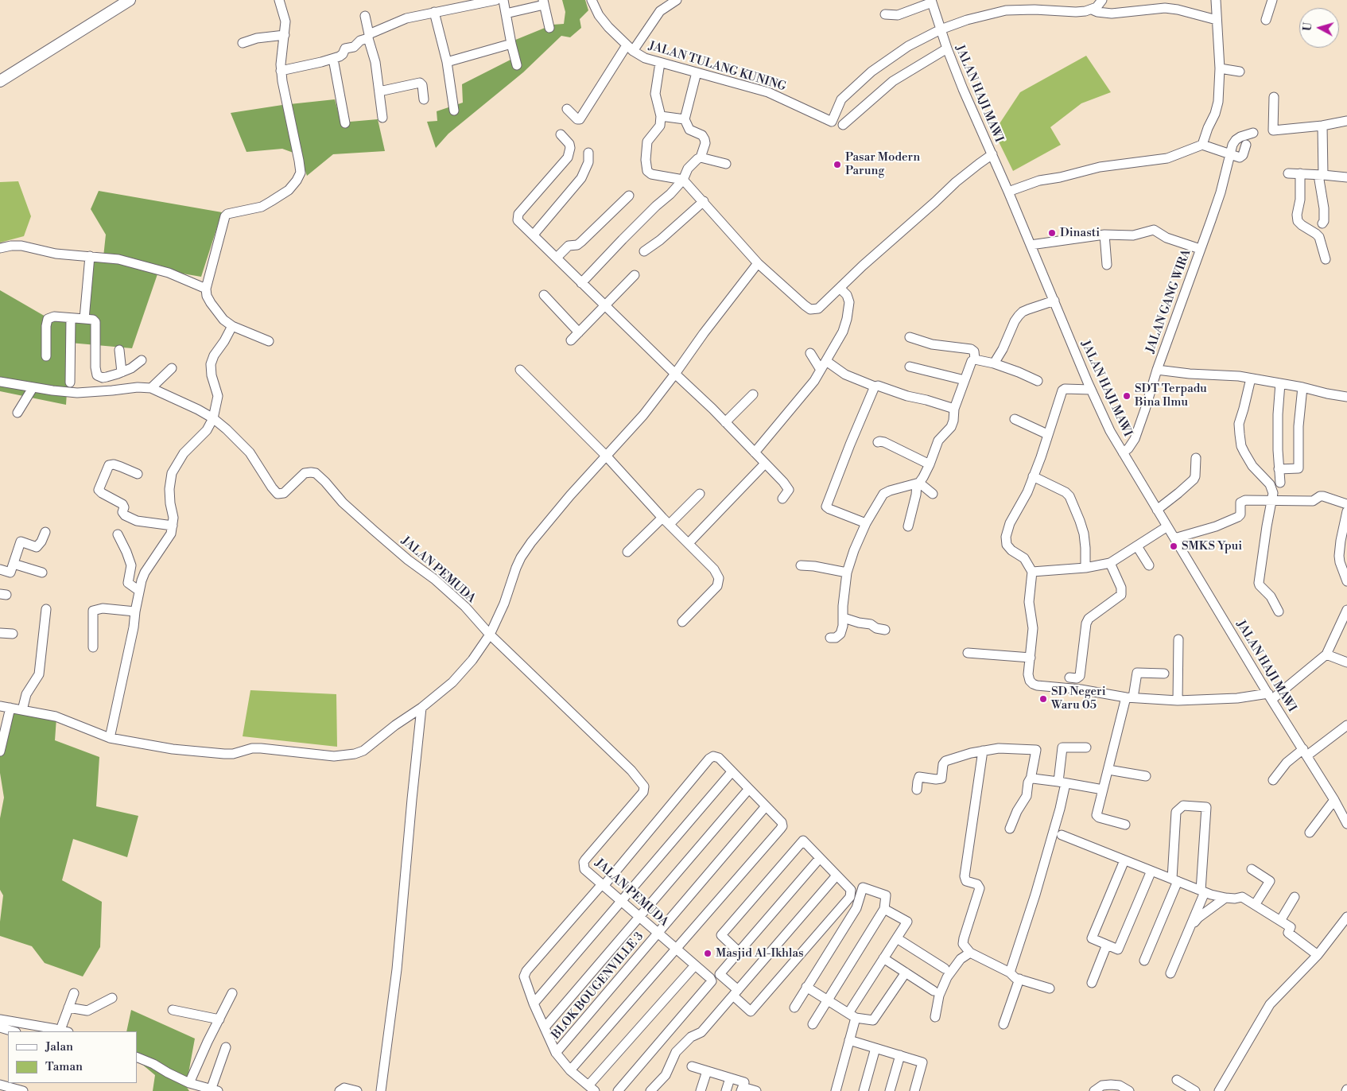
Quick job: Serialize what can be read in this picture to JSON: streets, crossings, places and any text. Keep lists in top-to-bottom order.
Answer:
{
  "streets": {
    "street": [
      "JALAN TULANG KUNING",
      "JALAN HAJI MAWI",
      "JALAN GANG WIRA",
      "JALAN PEMUDA",
      "BLOK BOUGENVILLE 3"
    ]
  },
  "crossings": [
    ["JALAN TULANG KUNING", "JALAN HAJI MAWI"],
    ["JALAN HAJI MAWI", "JALAN GANG WIRA"],
    ["JALAN PEMUDA", "BLOK BOUGENVILLE 3"]
  ],
  "places": [
    "Pasar Modern Parung",
    "Dinasti",
    "SDT Terpadu Bina Ilmu",
    "SMKS Ypui",
    "SD Negeri Waru 05",
    "Masjid Al-Ikhlas"
  ],
  "legend": ["Jalan", "Taman"],
  "north": "left"
}
